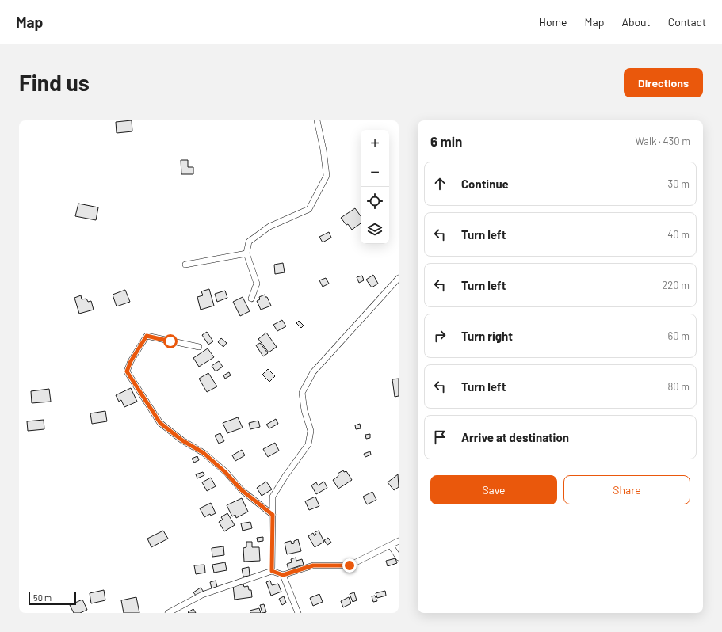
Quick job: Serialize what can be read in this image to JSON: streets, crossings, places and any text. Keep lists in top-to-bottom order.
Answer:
{
  "scale_bar": "50 m",
  "page": {
    "header": "Map",
    "nav": [
      "Home",
      "Map",
      "About",
      "Contact"
    ],
    "buttons": [
      "Directions",
      ["Save", "Share"]
    ],
    "title": "Find us",
    "heading": ["6 min", "Walk · 430 m"],
    "map_buttons": ["+", "−"],
    "list": [
      ["Continue", "30 m"],
      ["Turn left", "40 m"],
      ["Turn left", "220 m"],
      ["Turn right", "60 m"],
      ["Turn left", "80 m"],
      "Arrive at destination"
    ],
    "scale": "50 m"
  }
}
